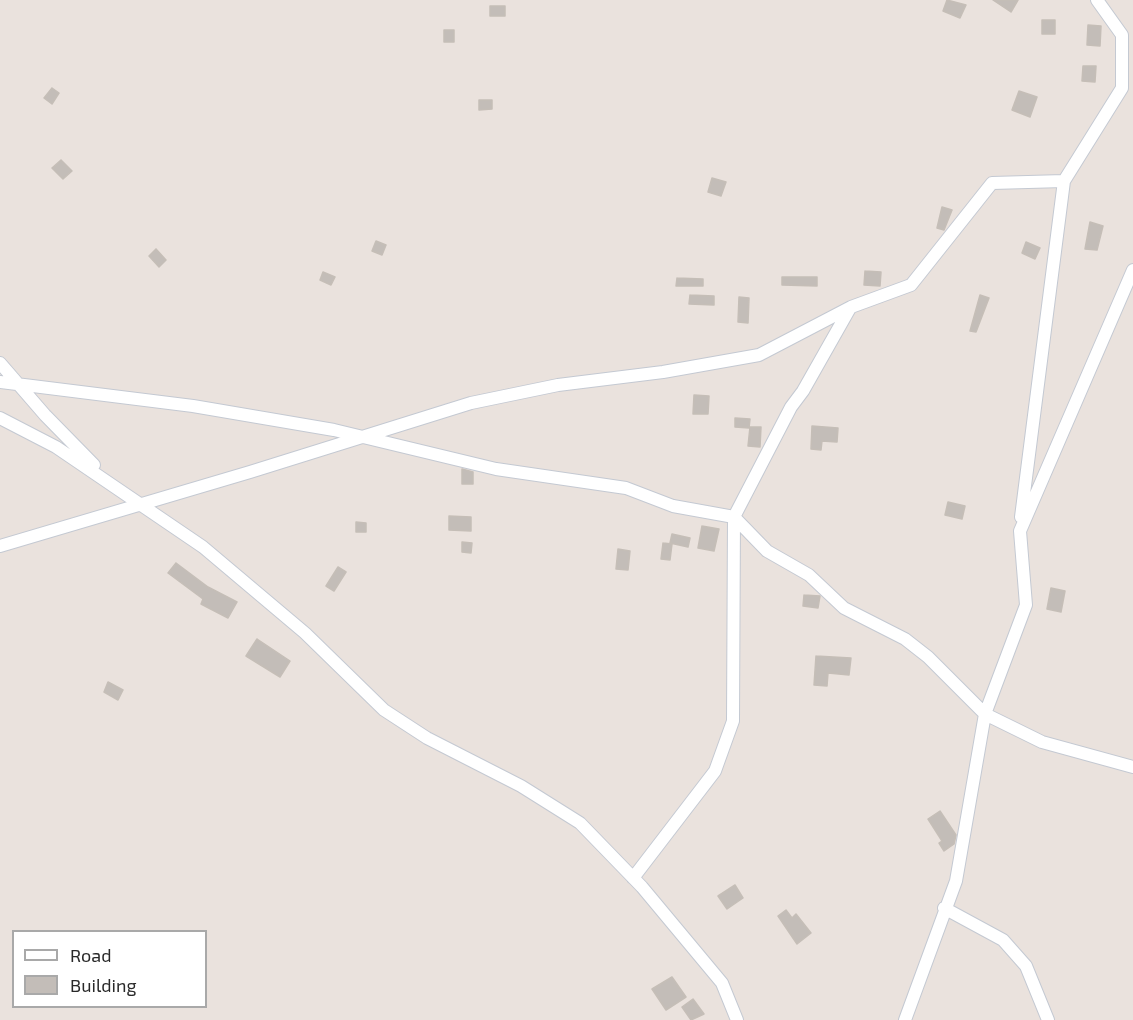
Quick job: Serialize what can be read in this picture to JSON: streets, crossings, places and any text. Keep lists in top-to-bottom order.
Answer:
{
  "legend": ["Road", "Building"]
}
